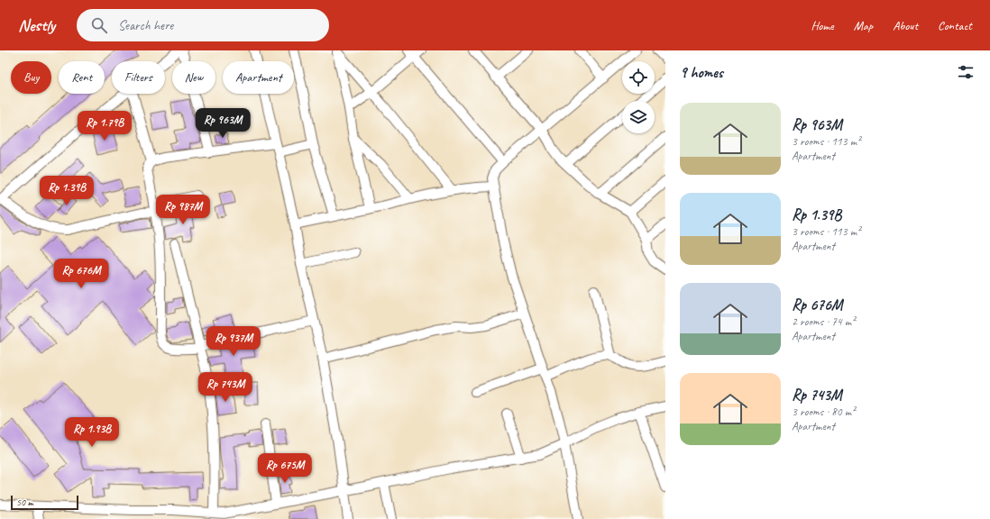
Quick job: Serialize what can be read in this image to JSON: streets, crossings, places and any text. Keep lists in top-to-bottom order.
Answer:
{
  "scale_bar": "50 m",
  "page": {
    "header": "Nestly",
    "search": "Search here",
    "nav": [
      "Home",
      "Map",
      "About",
      "Contact"
    ],
    "heading": "9 homes",
    "chip": [
      "Buy",
      "Rent",
      "Filters",
      "New",
      "Apartment"
    ],
    "list": [
      {
        "name": "Rp 963M",
        "note": "3 rooms · 113 m² · Apartment"
      },
      {
        "name": "Rp 1.39B",
        "note": "3 rooms · 113 m² · Apartment"
      },
      {
        "name": "Rp 676M",
        "note": "2 rooms · 74 m² · Apartment"
      },
      {
        "name": "Rp 743M",
        "note": "3 rooms · 80 m² · Apartment"
      }
    ],
    "price": [
      "Rp 963M",
      "Rp 1.79B",
      "Rp 1.39B",
      "Rp 987M",
      "Rp 676M",
      "Rp 937M",
      "Rp 743M",
      "Rp 1.93B",
      "Rp 675M"
    ],
    "scale": "50 m"
  }
}
